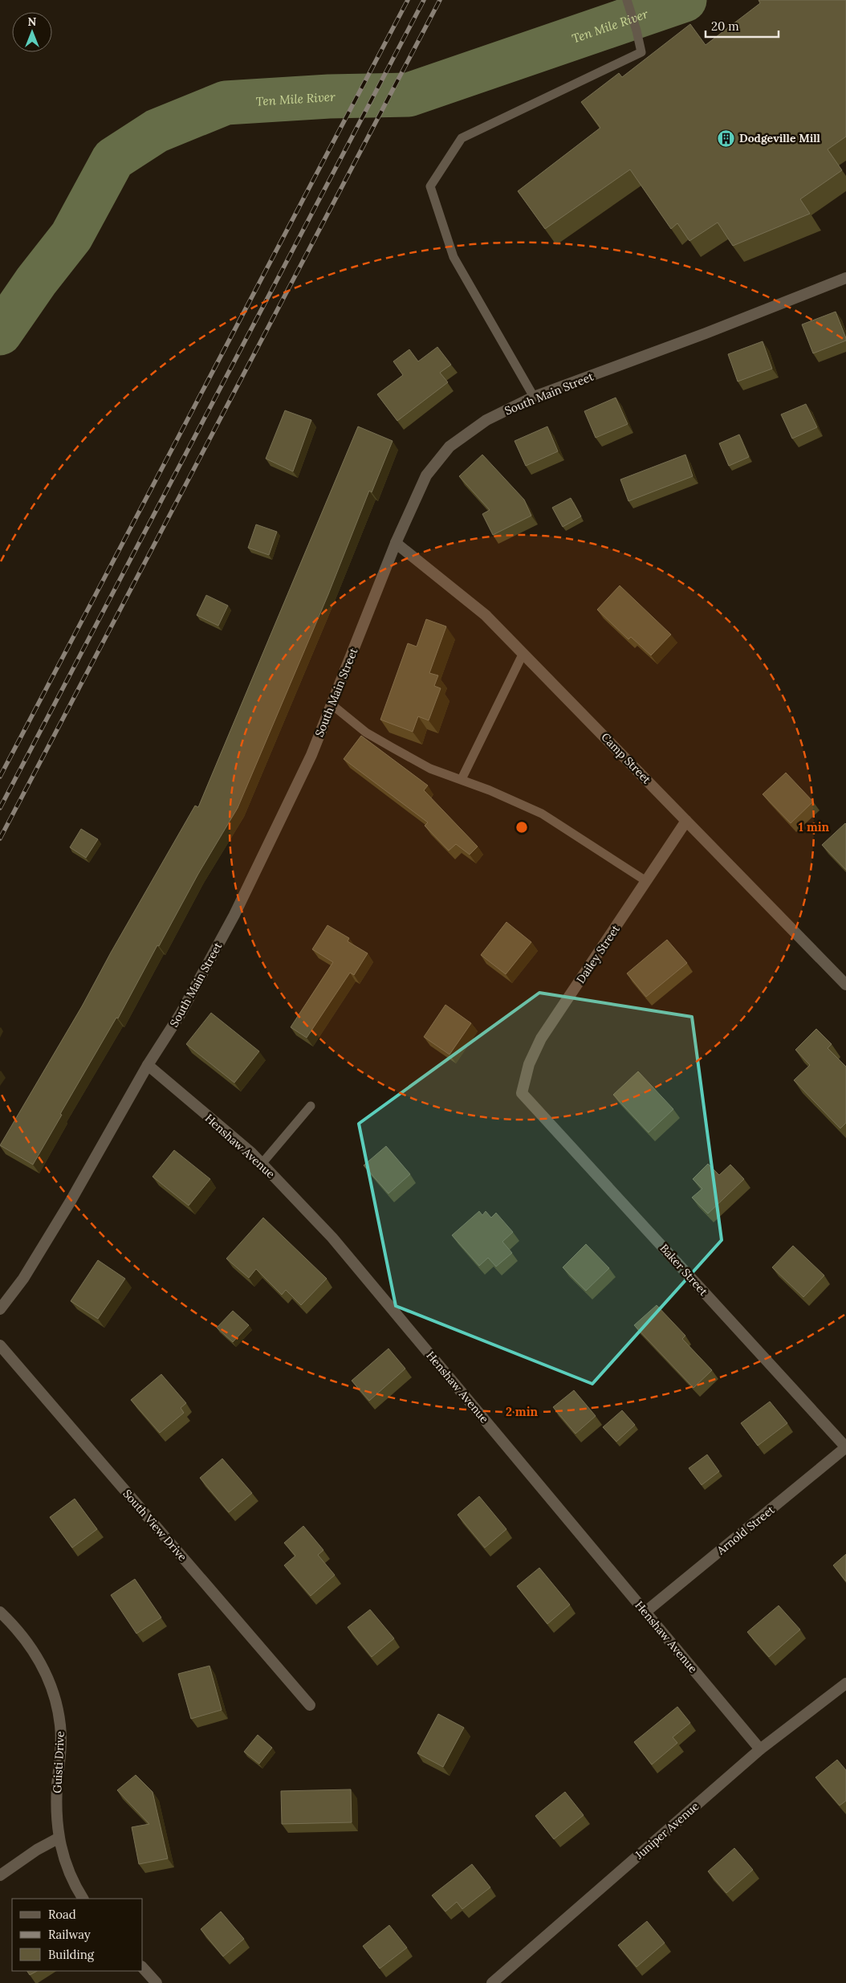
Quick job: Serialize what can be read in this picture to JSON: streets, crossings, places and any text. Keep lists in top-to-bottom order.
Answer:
{
  "streets": {
    "street": [
      "South Main Street",
      "Camp Street",
      "Dailey Street",
      "Henshaw Avenue",
      "Baker Street",
      "South View Drive",
      "Arnold Street",
      "Guisti Drive",
      "Juniper Avenue"
    ]
  },
  "crossings": [
    ["South Main Street", "Camp Street"],
    ["South Main Street", "Henshaw Avenue"],
    ["Camp Street", "Dailey Street"],
    ["Dailey Street", "Baker Street"],
    ["Henshaw Avenue", "Arnold Street"],
    ["Henshaw Avenue", "Juniper Avenue"],
    ["Baker Street", "Arnold Street"]
  ],
  "water": ["Ten Mile River"],
  "places": {
    "building": ["Dodgeville Mill"]
  },
  "legend": ["Road", "Railway", "Building"],
  "scale_bar": "20 m",
  "north": "top",
  "rings": ["1 min", "2 min"]
}
